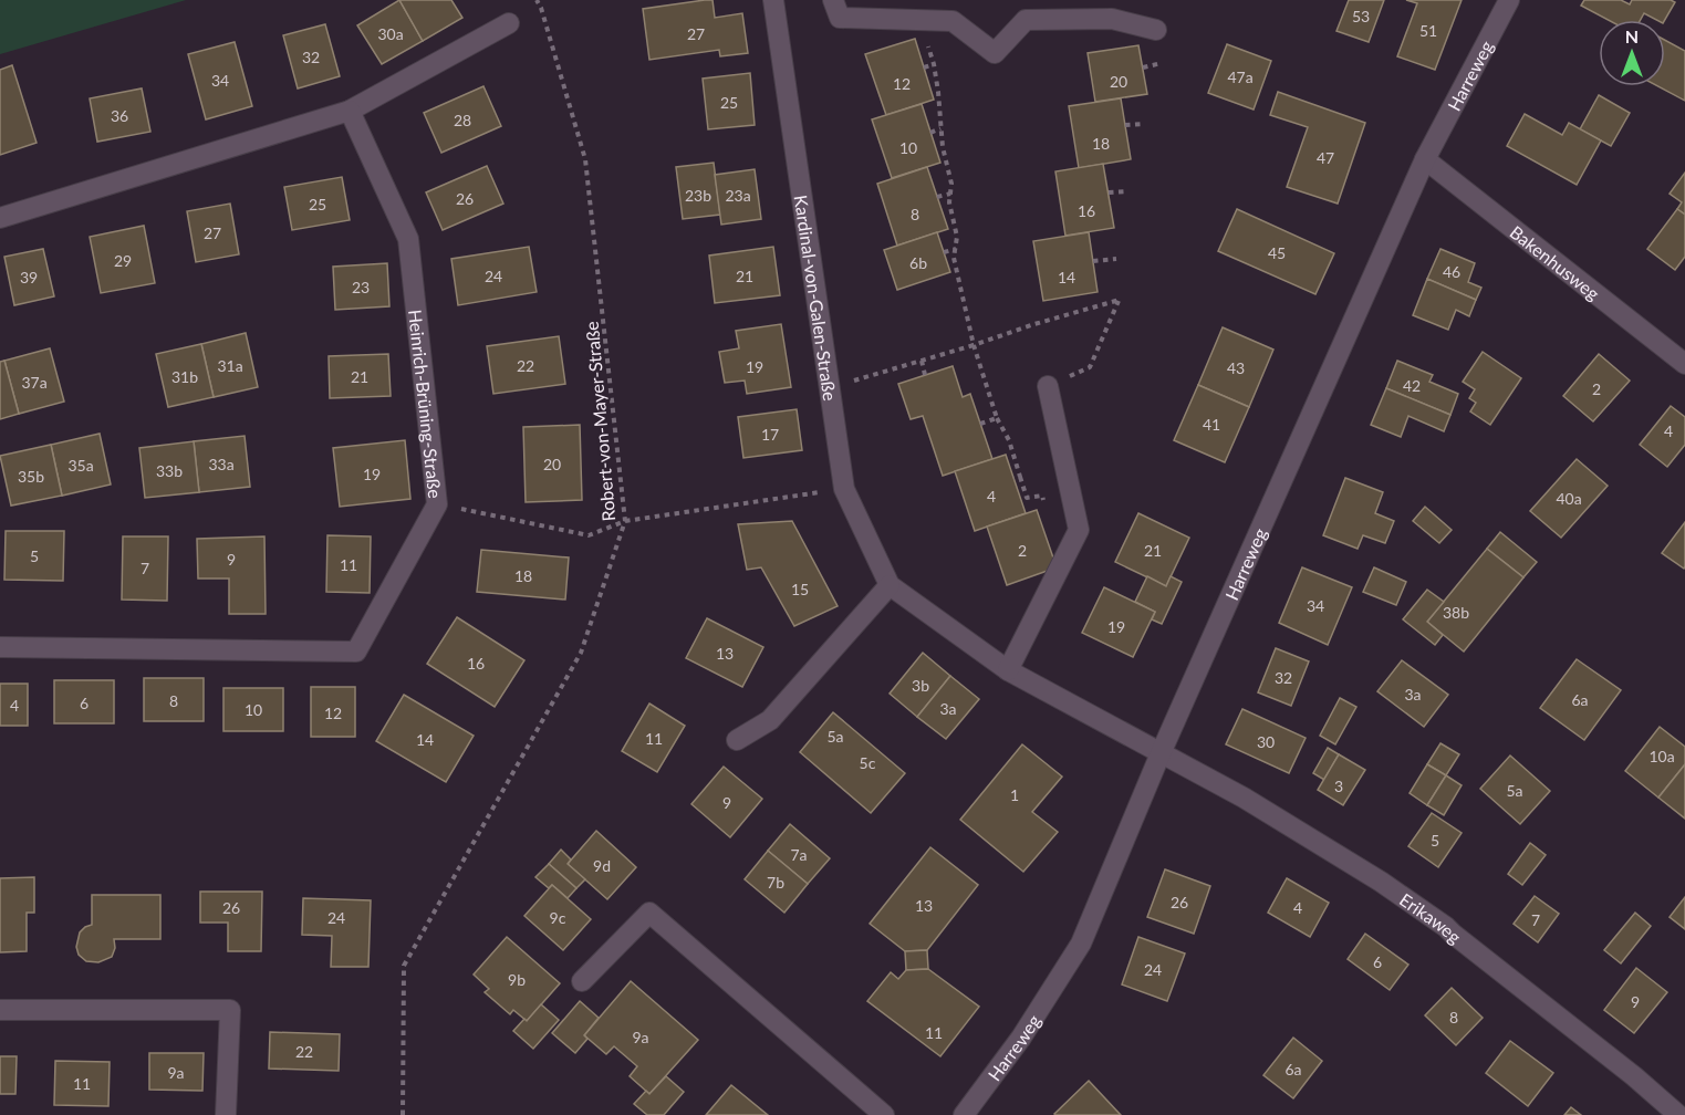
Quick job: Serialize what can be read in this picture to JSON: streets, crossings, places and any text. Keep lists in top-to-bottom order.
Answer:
{
  "streets": {
    "street": [
      "Harreweg",
      "Bakenhusweg",
      "Kardinal-von-Galen-Straße",
      "Heinrich-Brüning-Straße",
      "Erikaweg"
    ],
    "path": ["Robert-von-Mayer-Straße"]
  },
  "crossings": [
    ["Harreweg", "Bakenhusweg"],
    ["Harreweg", "Kardinal-von-Galen-Straße"],
    ["Harreweg", "Erikaweg"],
    ["Kardinal-von-Galen-Straße", "Erikaweg"]
  ],
  "house_numbers": [
    "53",
    "51",
    "30a",
    "27",
    "32",
    "47a",
    "34",
    "20",
    "12",
    "25",
    "36",
    "28",
    "18",
    "10",
    "47",
    "23b",
    "23a",
    "26",
    "25",
    "16",
    "8",
    "27",
    "45",
    "29",
    "6b",
    "46",
    "24",
    "21",
    "39",
    "14",
    "23",
    "31a",
    "22",
    "19",
    "43",
    "31b",
    "21",
    "37a",
    "42",
    "2",
    "41",
    "4",
    "17",
    "33a",
    "20",
    "35a",
    "33b",
    "19",
    "35b",
    "4",
    "40a",
    "2",
    "21",
    "5",
    "9",
    "11",
    "7",
    "18",
    "15",
    "34",
    "38b",
    "19",
    "13",
    "16",
    "32",
    "3b",
    "3a",
    "6a",
    "8",
    "6",
    "4",
    "3a",
    "10",
    "12",
    "5a",
    "11",
    "14",
    "30",
    "10a",
    "5c",
    "3",
    "5a",
    "1",
    "9",
    "5",
    "7a",
    "9d",
    "7b",
    "26",
    "13",
    "26",
    "4",
    "24",
    "9c",
    "7",
    "6",
    "24",
    "9b",
    "9",
    "8",
    "11",
    "9a",
    "22",
    "6a",
    "9a",
    "11"
  ],
  "north": "top"
}
